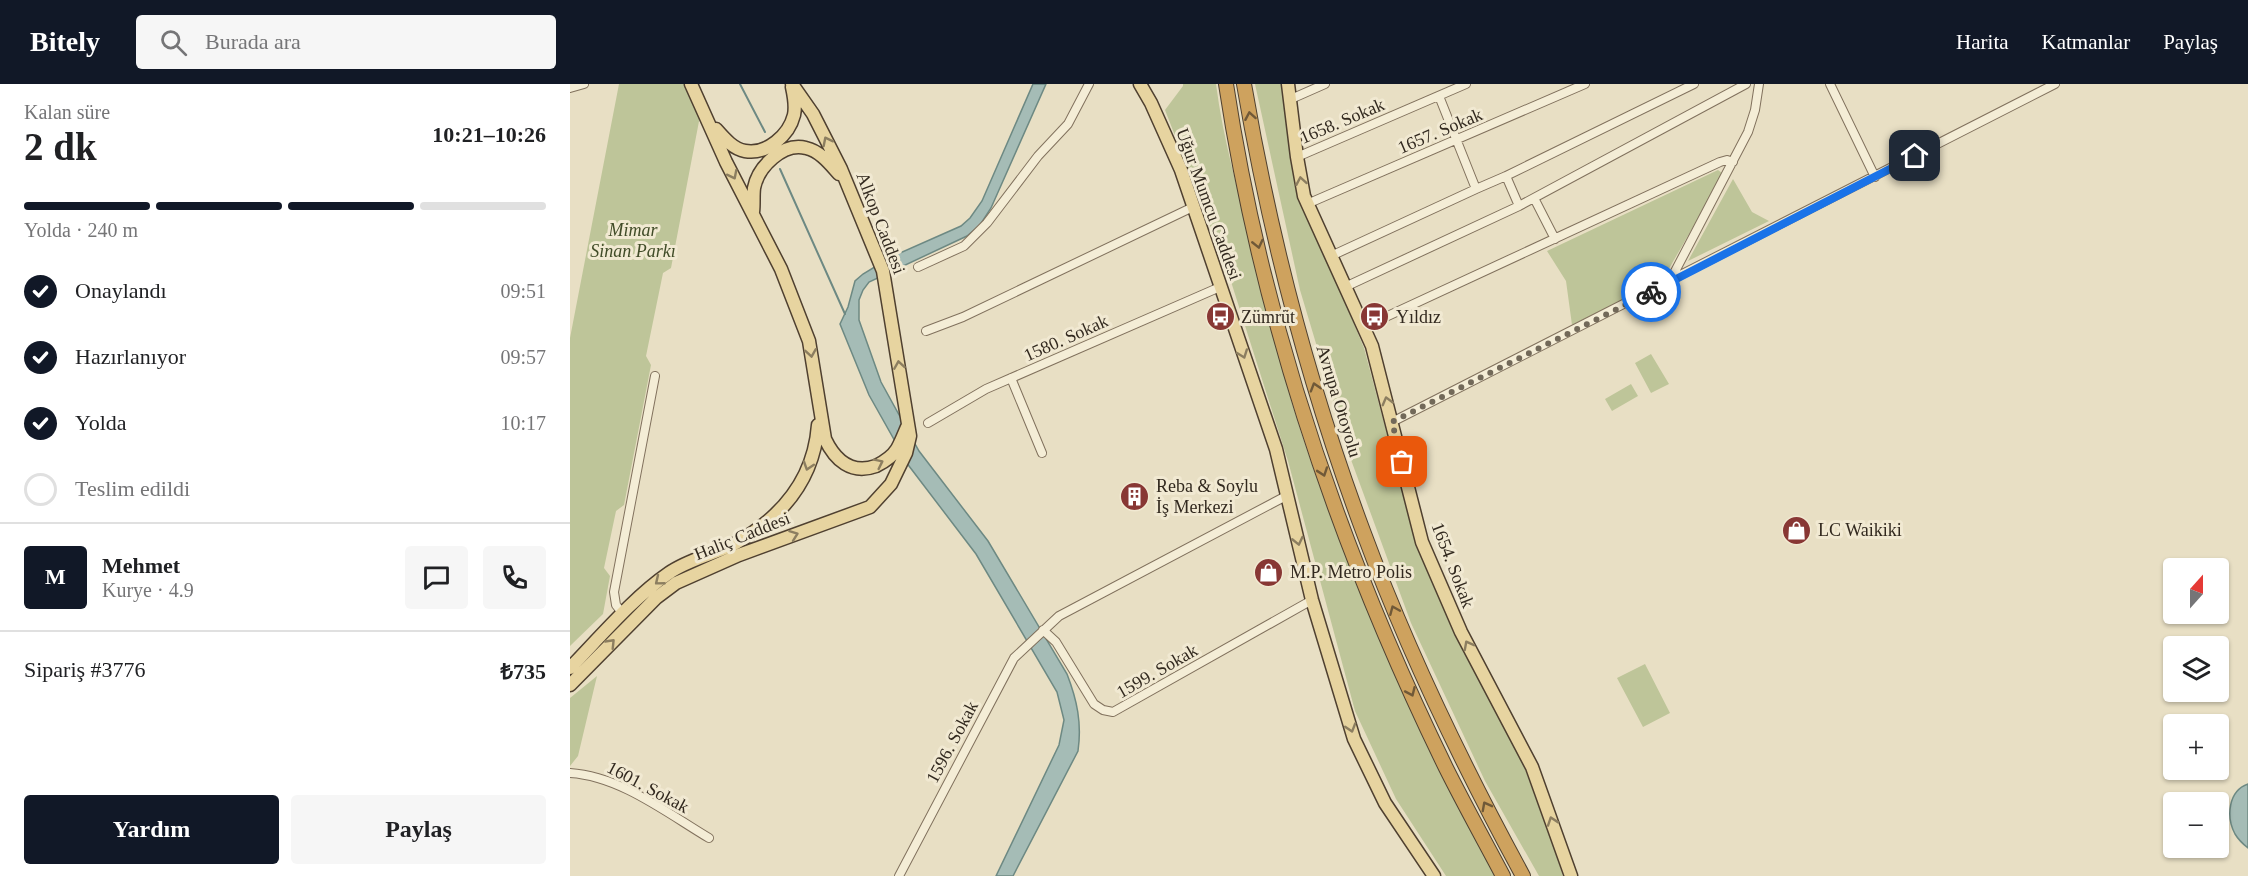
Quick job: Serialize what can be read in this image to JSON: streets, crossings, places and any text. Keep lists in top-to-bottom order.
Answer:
{
  "streets": {
    "highway": ["Avrupa Otoyolu"],
    "main road": [
      "Uğur Mumcu Caddesi",
      "Alkop Caddesi",
      "Haliç Caddesi",
      "1654. Sokak"
    ],
    "street": [
      "1658. Sokak",
      "1657. Sokak",
      "1580. Sokak",
      "1599. Sokak",
      "1596. Sokak",
      "1601. Sokak"
    ]
  },
  "crossings": [
    ["1658. Sokak", "1654. Sokak"],
    ["1657. Sokak", "1654. Sokak"],
    ["Uğur Mumcu Caddesi", "1580. Sokak"],
    ["Uğur Mumcu Caddesi", "1599. Sokak"],
    ["Uğur Mumcu Caddesi", "1596. Sokak"],
    ["Alkop Caddesi", "Haliç Caddesi"],
    ["1599. Sokak", "1596. Sokak"]
  ],
  "one_way": ["Uğur Mumcu Caddesi", "1654. Sokak"],
  "parks": ["Mimar Sinan Parkı"],
  "places": {
    "bus stop": ["Zümrüt", "Yıldız"],
    "building": ["Reba & Soylu İş Merkezi"],
    "shop": ["LC Waikiki", "M.P. Metro Polis"]
  },
  "north": "top",
  "page": {
    "header": "Bitely",
    "search": "Burada ara",
    "nav": ["Harita", "Katmanlar", "Paylaş"],
    "heading": ["2 dk", "Kalan süre", "10:21–10:26"],
    "panel": [
      "Mehmet",
      "Kurye · 4.9",
      "Sipariş #3776",
      "₺735"
    ],
    "bar": "Yolda · 240 m",
    "list": [
      ["Onaylandı", "09:51"],
      ["Hazırlanıyor", "09:57"],
      ["Yolda", "10:17"],
      "Teslim edildi"
    ],
    "round": "M",
    "map_buttons": ["+", "−"],
    "buttons": ["Yardım", "Paylaş"]
  }
}
